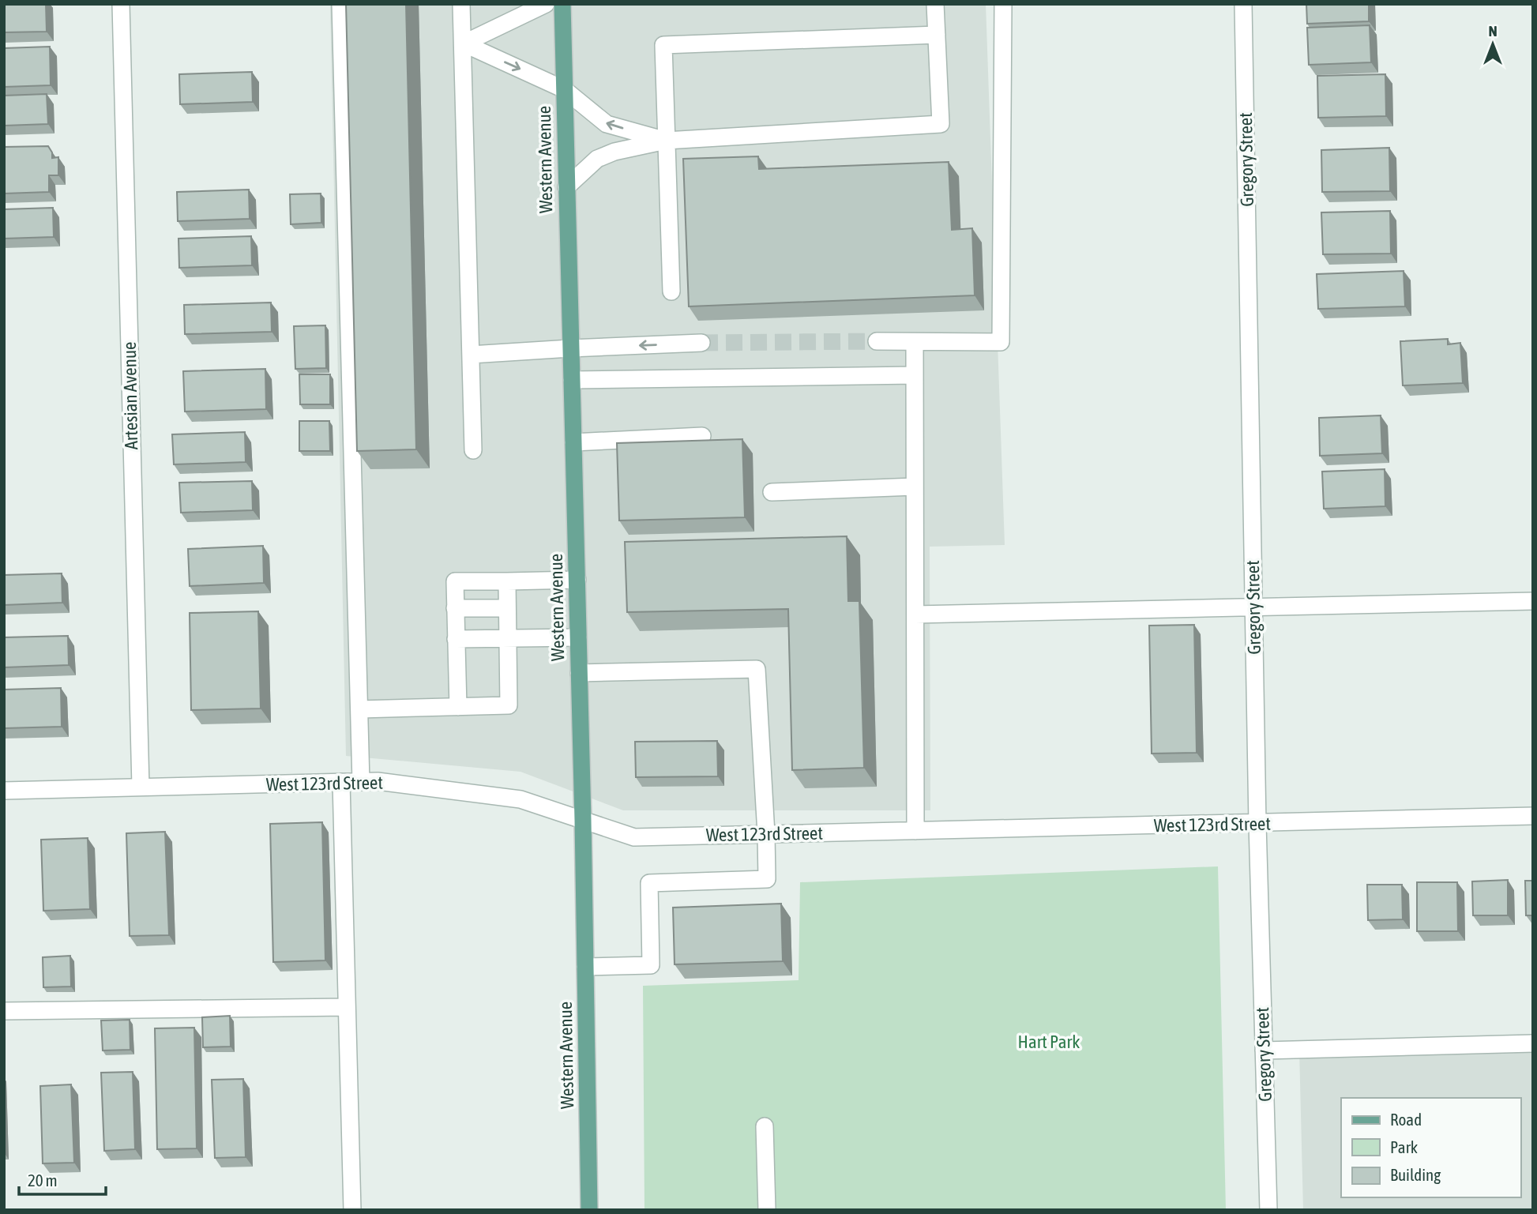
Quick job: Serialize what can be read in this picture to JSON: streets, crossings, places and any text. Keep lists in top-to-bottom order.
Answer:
{
  "streets": {
    "main road": ["Western Avenue"],
    "street": ["Gregory Street", "Artesian Avenue", "West 123rd Street"]
  },
  "crossings": [
    ["Western Avenue", "West 123rd Street"],
    ["Gregory Street", "West 123rd Street"],
    ["Artesian Avenue", "West 123rd Street"]
  ],
  "parks": ["Hart Park"],
  "legend": ["Road", "Park", "Building"],
  "scale_bar": "20 m",
  "north": "top"
}
